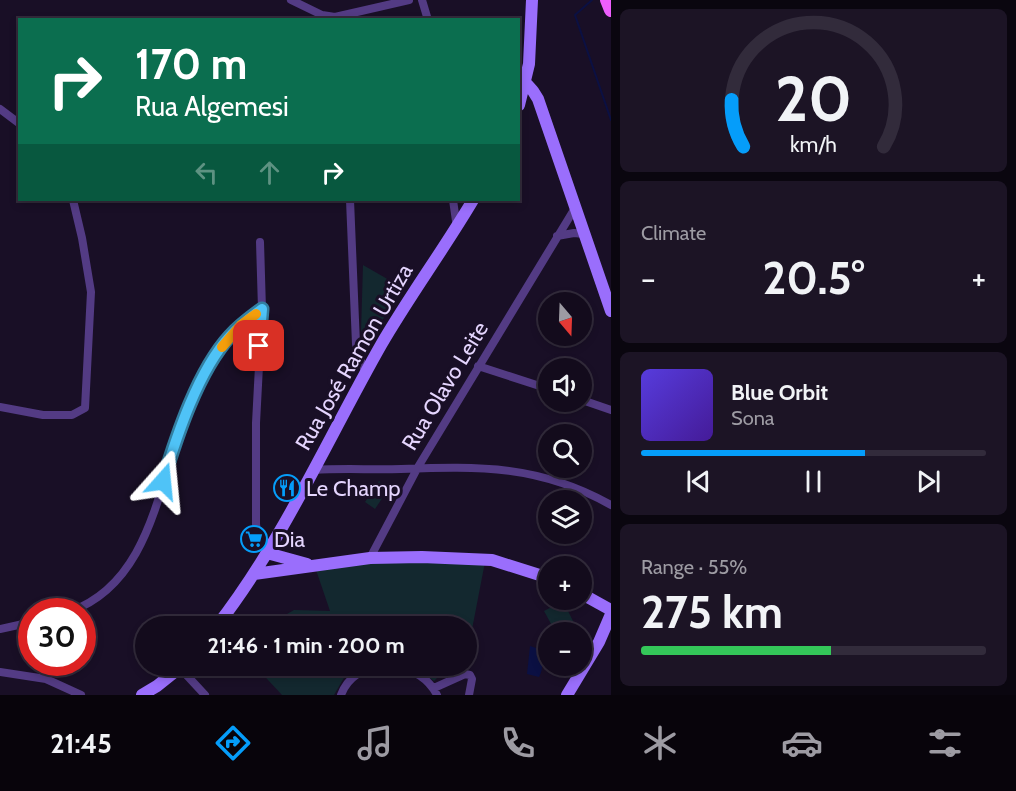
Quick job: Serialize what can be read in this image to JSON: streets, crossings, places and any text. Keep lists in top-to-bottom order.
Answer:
{
  "streets": {
    "main road": ["Rua José Ramon Urtiza"],
    "street": ["Rua Olavo Leite"]
  },
  "places": {
    "restaurant": ["Le Champ"],
    "supermarket": ["Dia"]
  },
  "north": "bottom",
  "page": {
    "turn": ["170 m", "Rua Algemesi"],
    "tile": [
      "Climate",
      ["Range · 55%", "275 km"]
    ],
    "heat": ["−", "20.5°", "+"],
    "map_buttons": ["+", "−"],
    "song": ["Blue Orbit", "Sona"],
    "limit": "30",
    "trip": "21:46 · 1 min · 200 m",
    "tabs": "21:45",
    "gauge": ["20", "km/h"]
  }
}
